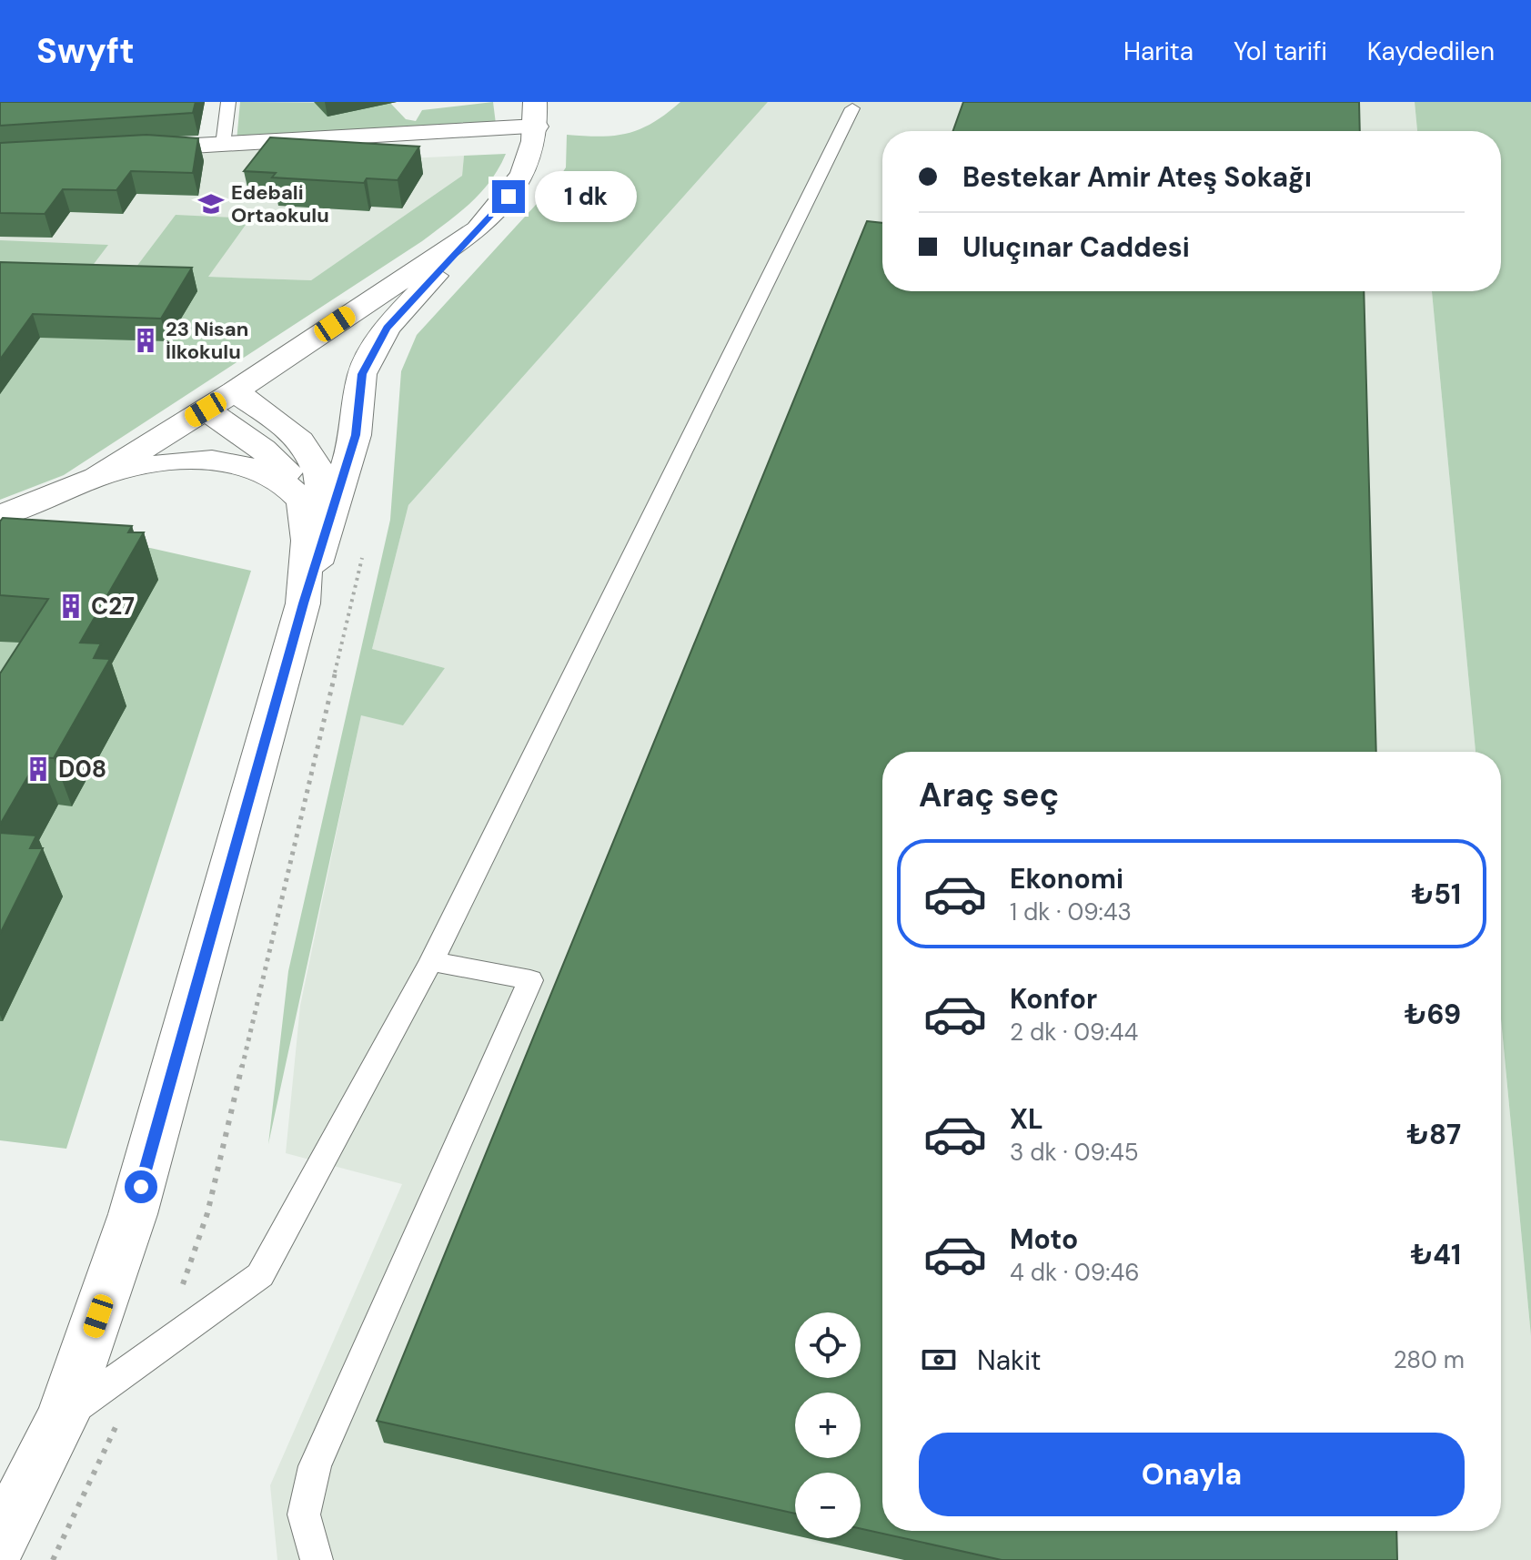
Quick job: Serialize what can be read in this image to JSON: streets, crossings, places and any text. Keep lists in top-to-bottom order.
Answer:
{
  "places": {
    "school or university": ["Edebali Ortaokulu"],
    "building": ["23 Nisan İlkokulu", "C27", "D08"]
  },
  "page": {
    "header": "Swyft",
    "nav": ["Harita", "Yol tarifi", "Kaydedilen"],
    "banner": ["Bestekar Amir Ateş Sokağı", "Uluçınar Caddesi"],
    "bubble": "1 dk",
    "heading": "Araç seç",
    "list": [
      {
        "name": "Ekonomi",
        "note": "1 dk · 09:43",
        "value": "₺51"
      },
      {
        "name": "Konfor",
        "note": "2 dk · 09:44",
        "value": "₺69"
      },
      {
        "name": "XL",
        "note": "3 dk · 09:45",
        "value": "₺87"
      },
      {
        "name": "Moto",
        "note": "4 dk · 09:46",
        "value": "₺41"
      }
    ],
    "map_buttons": ["+", "−"],
    "pay": ["Nakit", "280 m"],
    "buttons": "Onayla"
  }
}
